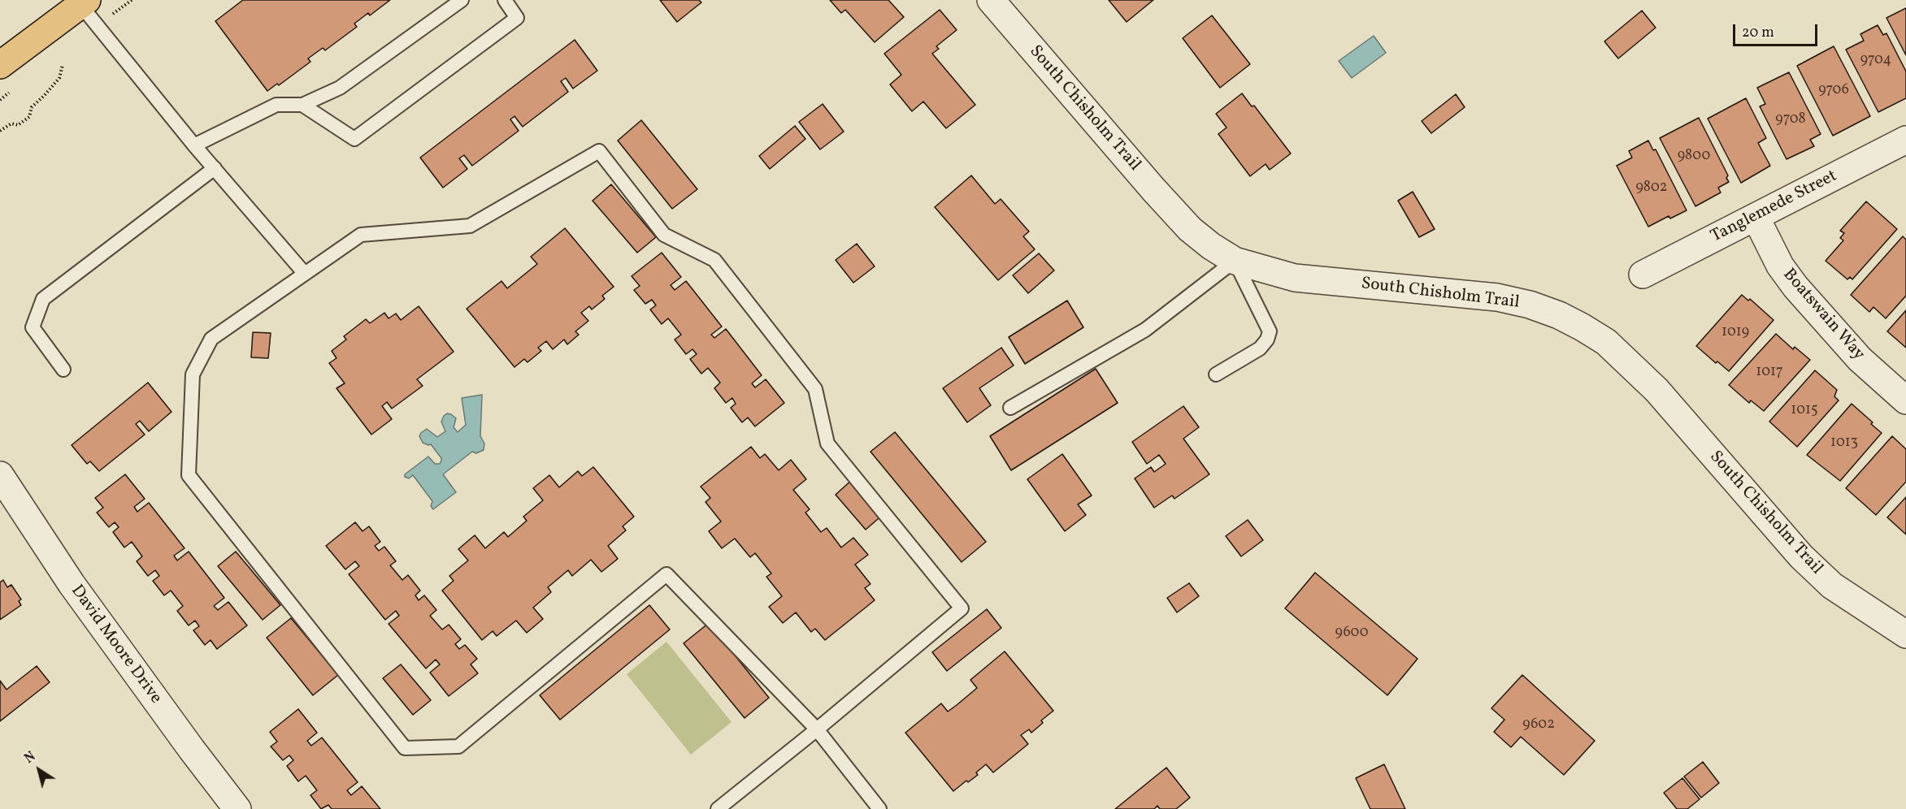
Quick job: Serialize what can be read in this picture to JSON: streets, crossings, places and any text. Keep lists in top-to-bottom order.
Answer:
{
  "streets": {
    "street": [
      "South Chisholm Trail",
      "Tanglemede Street",
      "Boatswain Way",
      "David Moore Drive"
    ]
  },
  "crossings": [
    ["Tanglemede Street", "Boatswain Way"]
  ],
  "house_numbers": [
    "9704",
    "9706",
    "9708",
    "9800",
    "9802",
    "1019",
    "1017",
    "1015",
    "1013",
    "9600",
    "9602"
  ],
  "scale_bar": "20 m",
  "north": "top left"
}
